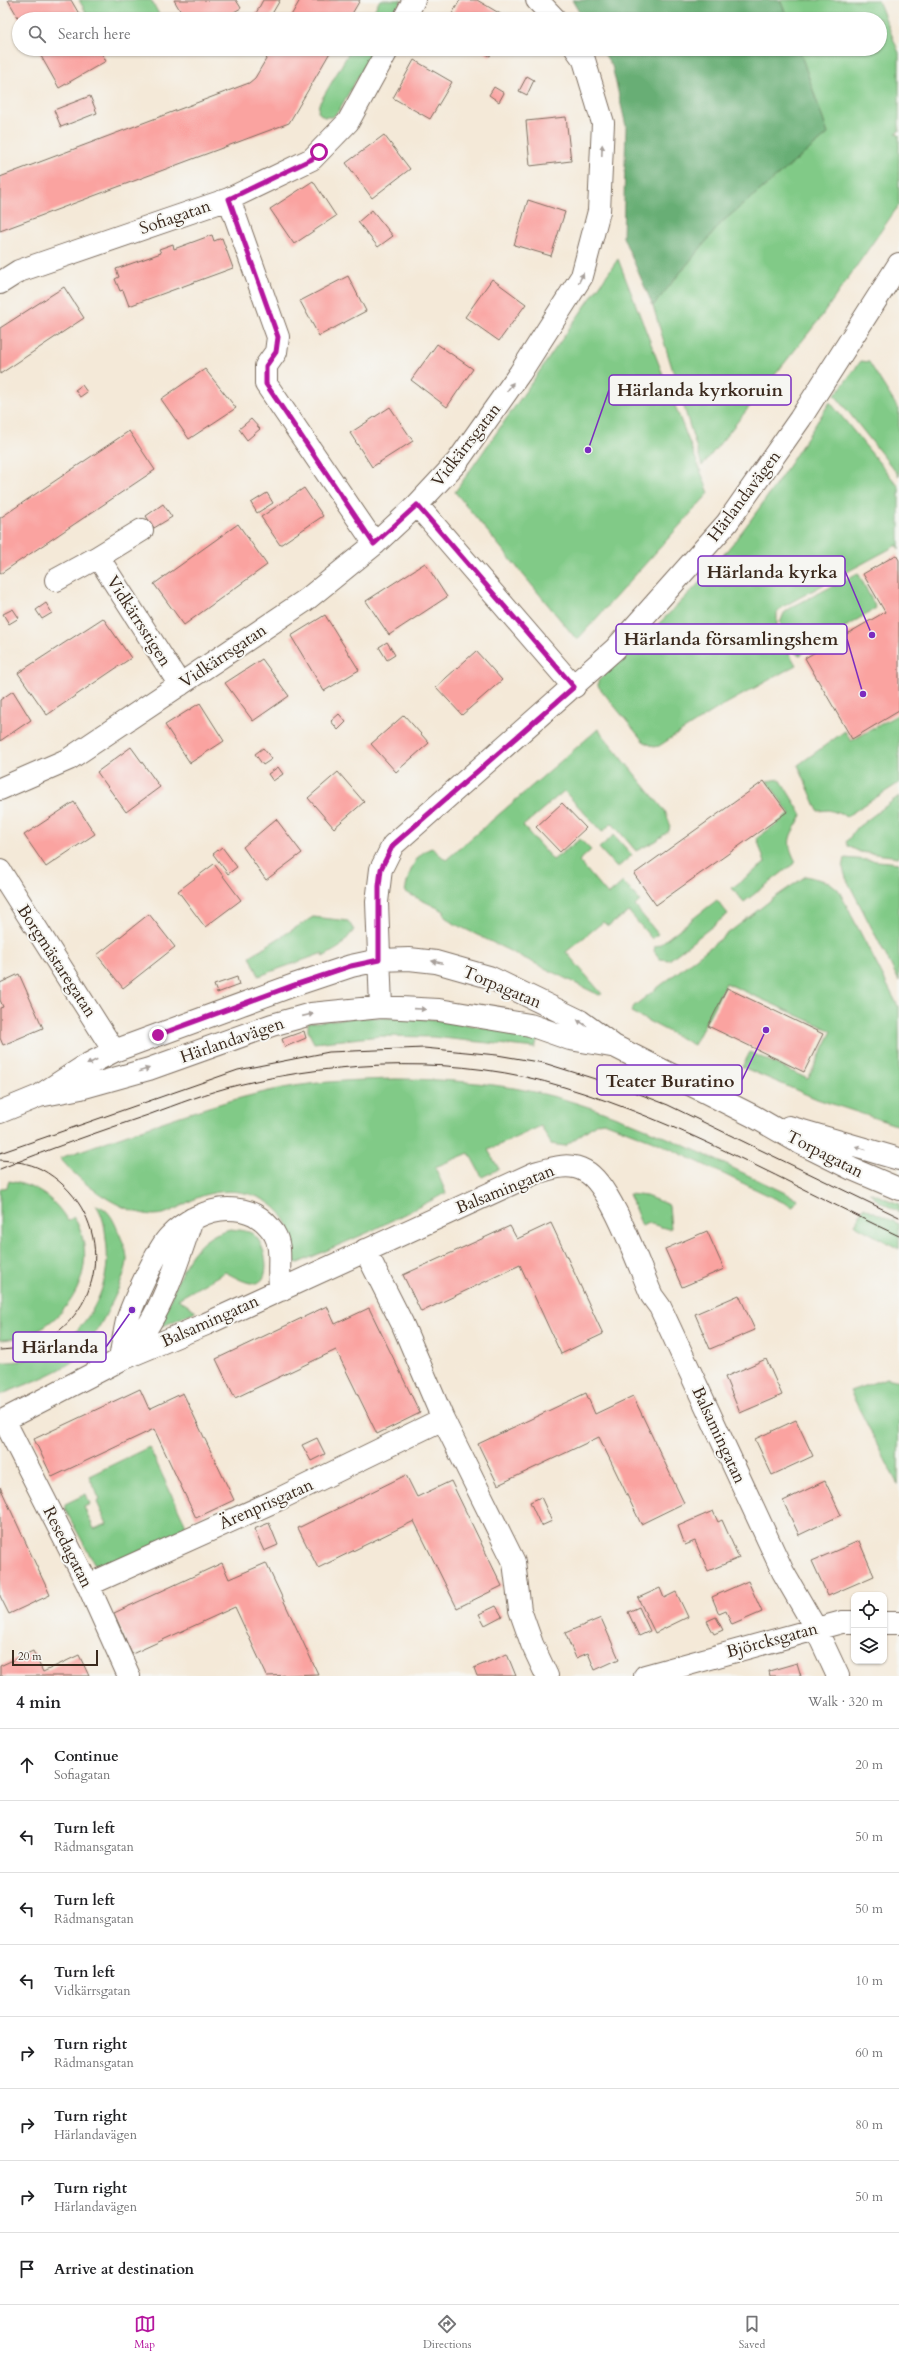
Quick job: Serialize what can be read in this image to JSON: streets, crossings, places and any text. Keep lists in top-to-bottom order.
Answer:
{
  "streets": {
    "street": [
      "Sofiagatan",
      "Vidkärrsgatan",
      "Härlandavägen",
      "Vidkärrsstigen",
      "Borgmästaregatan",
      "Torpagatan",
      "Balsamingatan",
      "Ärenprisgatan",
      "Resedagatan",
      "Björcksgatan"
    ]
  },
  "crossings": [
    ["Vidkärrsgatan", "Vidkärrsstigen"],
    ["Härlandavägen", "Borgmästaregatan"],
    ["Härlandavägen", "Torpagatan"],
    ["Balsamingatan", "Resedagatan"],
    ["Balsamingatan", "Björcksgatan"],
    ["Ärenprisgatan", "Resedagatan"]
  ],
  "one_way": ["Vidkärrsgatan"],
  "places": [
    "Härlanda kyrkoruin",
    "Härlanda kyrka",
    "Härlanda församlingshem",
    "Teater Buratino",
    "Härlanda"
  ],
  "scale_bar": "20 m",
  "page": {
    "search": "Search here",
    "scale": "20 m",
    "heading": ["4 min", "Walk · 320 m"],
    "list": [
      ["Continue", "Sofiagatan", "20 m"],
      ["Turn left", "Rådmansgatan", "50 m"],
      ["Turn left", "Rådmansgatan", "50 m"],
      ["Turn left", "Vidkärrsgatan", "10 m"],
      ["Turn right", "Rådmansgatan", "60 m"],
      ["Turn right", "Härlandavägen", "80 m"],
      ["Turn right", "Härlandavägen", "50 m"],
      "Arrive at destination"
    ],
    "nav": ["Map", "Directions", "Saved"]
  }
}
